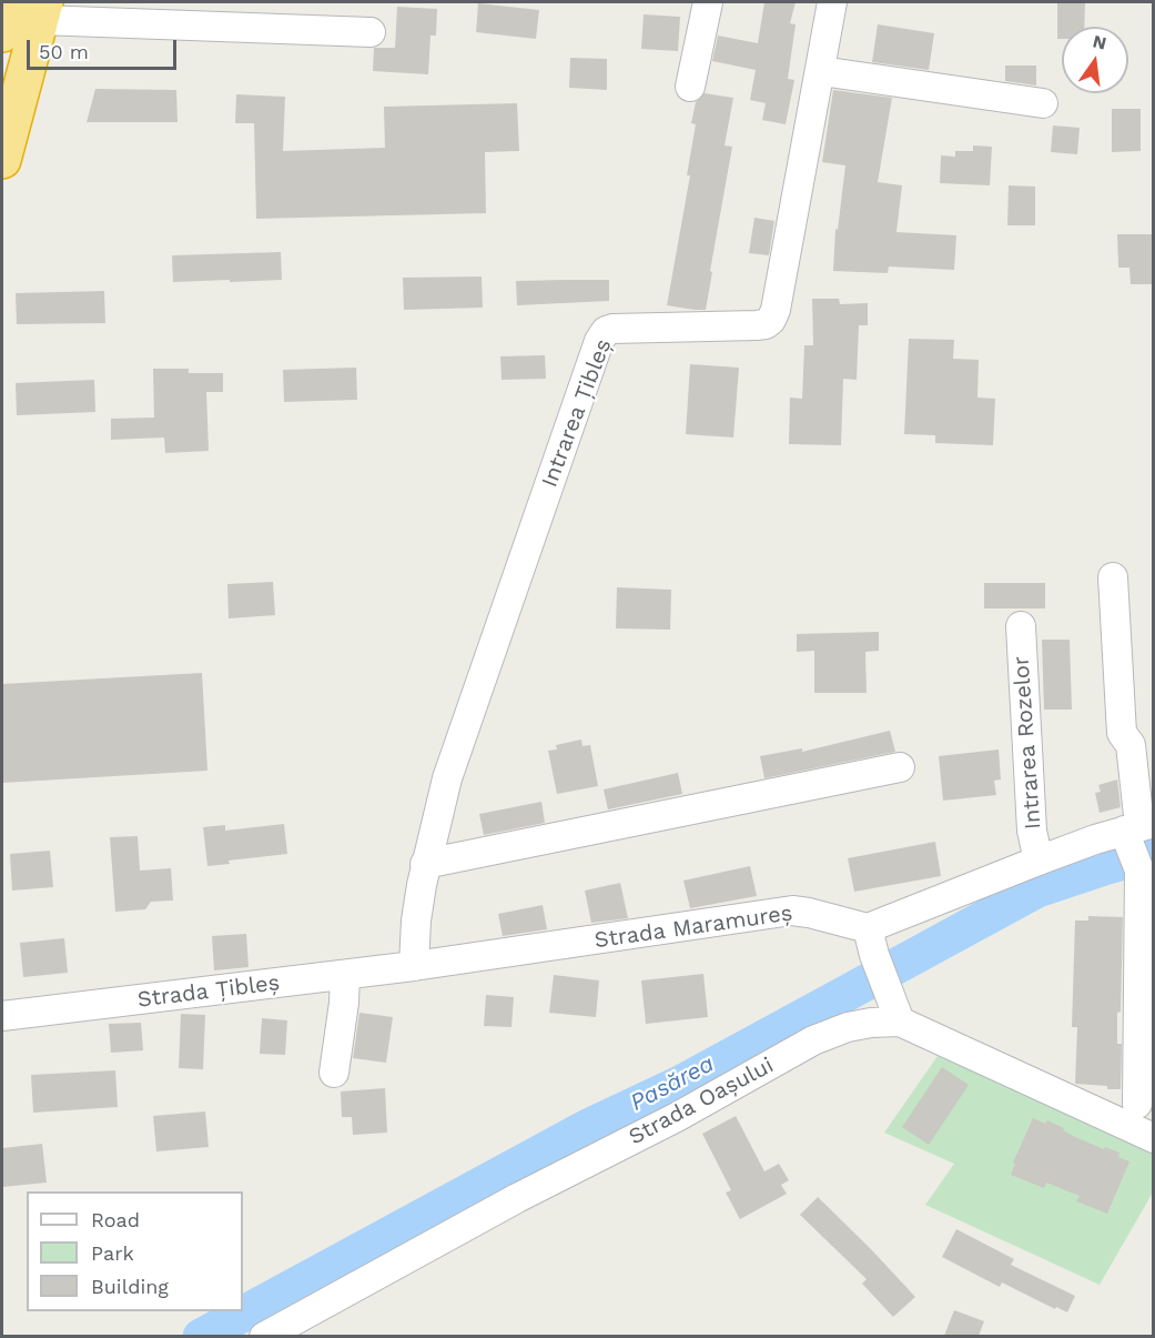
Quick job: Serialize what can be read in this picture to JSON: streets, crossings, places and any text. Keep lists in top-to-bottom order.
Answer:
{
  "streets": {
    "street": [
      "Intrarea Țibleș",
      "Intrarea Rozelor",
      "Strada Maramureș",
      "Strada Țibleș",
      "Strada Oașului"
    ]
  },
  "crossings": [
    ["Intrarea Țibleș", "Strada Maramureș"],
    ["Intrarea Țibleș", "Strada Țibleș"],
    ["Strada Maramureș", "Strada Țibleș"]
  ],
  "water": ["Pasărea"],
  "legend": ["Road", "Park", "Building"],
  "scale_bar": "50 m",
  "north": "top"
}
